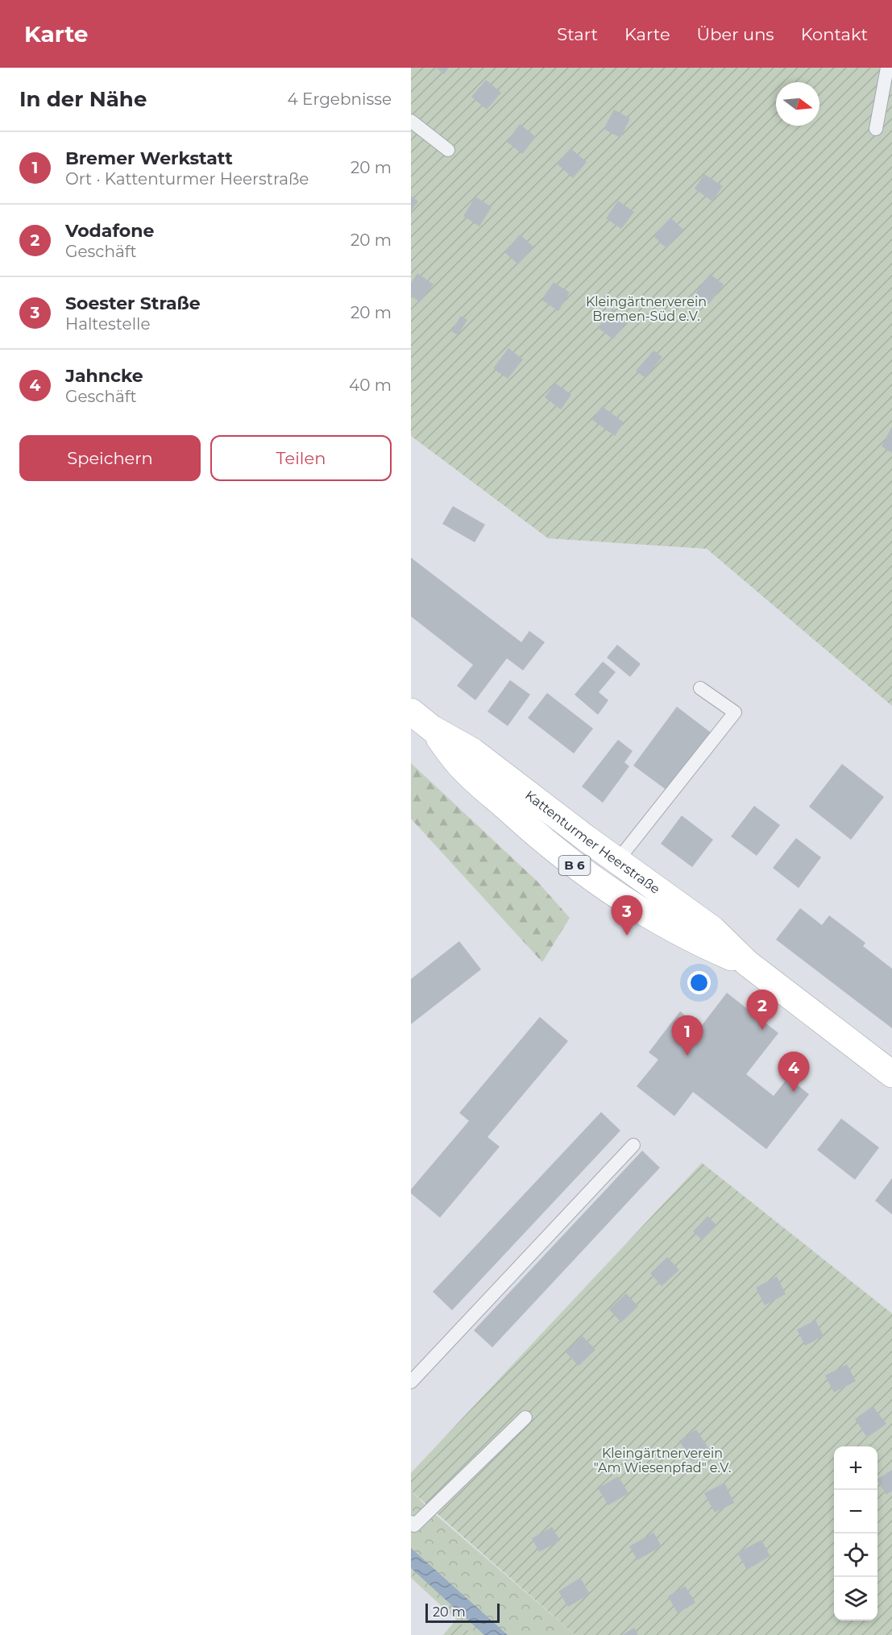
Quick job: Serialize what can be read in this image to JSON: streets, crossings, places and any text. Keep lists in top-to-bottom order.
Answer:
{
  "streets": {
    "main road": ["Kattenturmer Heerstraße", "B 6"]
  },
  "parks": ["Kleingärtnerverein Bremen-Süd e.V.", "Kleingärtnerverein \"Am Wiesenpfad\" e.V."],
  "scale_bar": "20 m",
  "north": "right",
  "page": {
    "header": "Karte",
    "nav": [
      "Start",
      "Karte",
      "Über uns",
      "Kontakt"
    ],
    "heading": ["In der Nähe", "4 Ergebnisse"],
    "list": [
      {
        "mark": "1",
        "name": "Bremer Werkstatt",
        "note": "Ort · Kattenturmer Heerstraße",
        "value": "20 m"
      },
      {
        "mark": "2",
        "name": "Vodafone",
        "note": "Geschäft",
        "value": "20 m"
      },
      {
        "mark": "3",
        "name": "Soester Straße",
        "note": "Haltestelle",
        "value": "20 m"
      },
      {
        "mark": "4",
        "name": "Jahncke",
        "note": "Geschäft",
        "value": "40 m"
      }
    ],
    "buttons": ["Speichern", "Teilen"],
    "pins": [
      "3",
      "2",
      "1",
      "4"
    ],
    "map_buttons": ["+", "−"],
    "scale": "20 m"
  }
}
